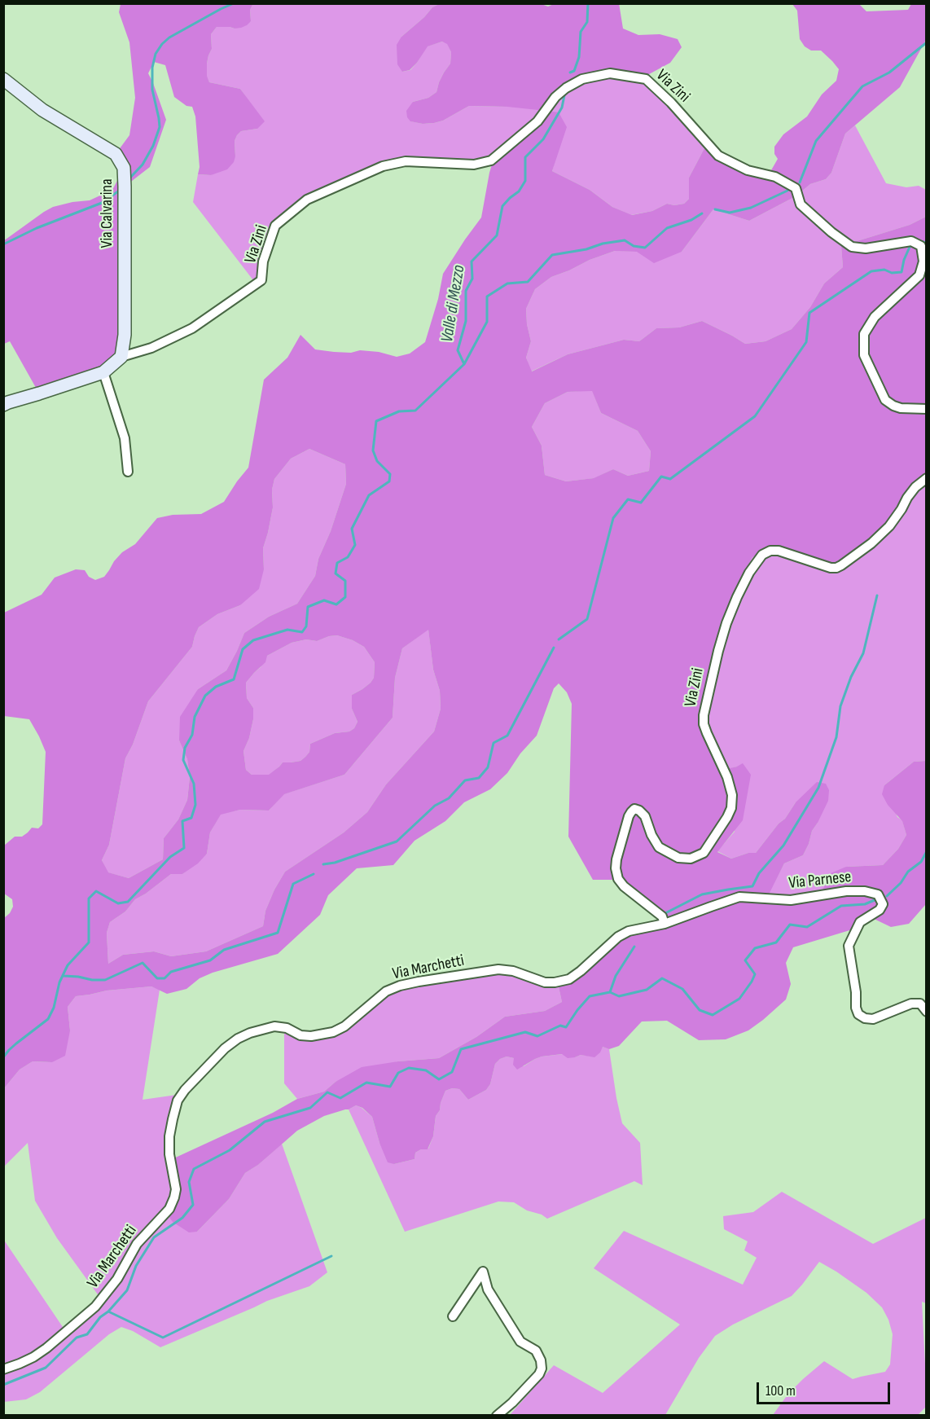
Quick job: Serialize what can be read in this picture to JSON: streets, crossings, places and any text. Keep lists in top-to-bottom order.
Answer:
{
  "streets": {
    "street": [
      "Via Zini",
      "Via Calvarina",
      "Via Parnese",
      "Via Marchetti"
    ]
  },
  "crossings": [
    ["Via Zini", "Via Calvarina"],
    ["Via Zini", "Via Marchetti"],
    ["Via Parnese", "Via Marchetti"]
  ],
  "water": ["Valle di Mezzo"],
  "scale_bar": "100 m"
}
